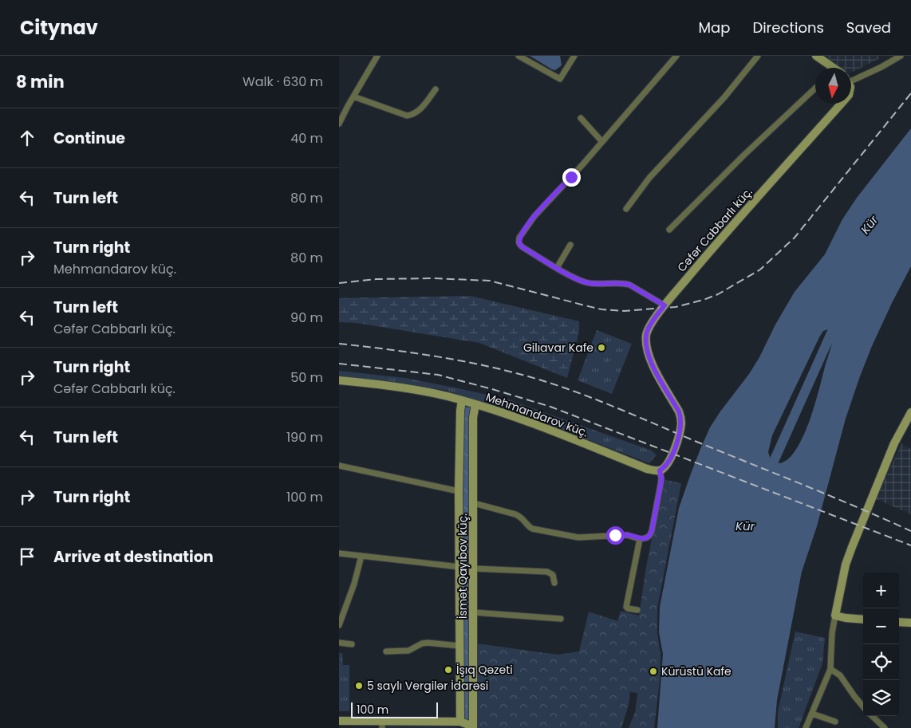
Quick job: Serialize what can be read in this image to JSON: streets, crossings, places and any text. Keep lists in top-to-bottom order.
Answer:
{
  "streets": {
    "street": ["Cəfər Cabbarlı küç.", "Mehmandarov küç.", "İsmət Qayıbov küç."]
  },
  "crossings": [
    ["Cəfər Cabbarlı küç.", "Mehmandarov küç."],
    ["Mehmandarov küç.", "İsmət Qayıbov küç."]
  ],
  "water": ["Kür"],
  "places": [
    "Gilıavar Kafe",
    "İşıq Qəzeti",
    "Kürüstü Kafe",
    "5 saylı Vergilər İdarəsi"
  ],
  "scale_bar": "100 m",
  "north": "bottom",
  "page": {
    "header": "Citynav",
    "nav": ["Map", "Directions", "Saved"],
    "heading": ["8 min", "Walk · 630 m"],
    "list": [
      ["Continue", "40 m"],
      ["Turn left", "80 m"],
      ["Turn right", "Mehmandarov küç.", "80 m"],
      ["Turn left", "Cəfər Cabbarlı küç.", "90 m"],
      ["Turn right", "Cəfər Cabbarlı küç.", "50 m"],
      ["Turn left", "190 m"],
      ["Turn right", "100 m"],
      "Arrive at destination"
    ],
    "map_buttons": ["+", "−"],
    "scale": "100 m"
  }
}
